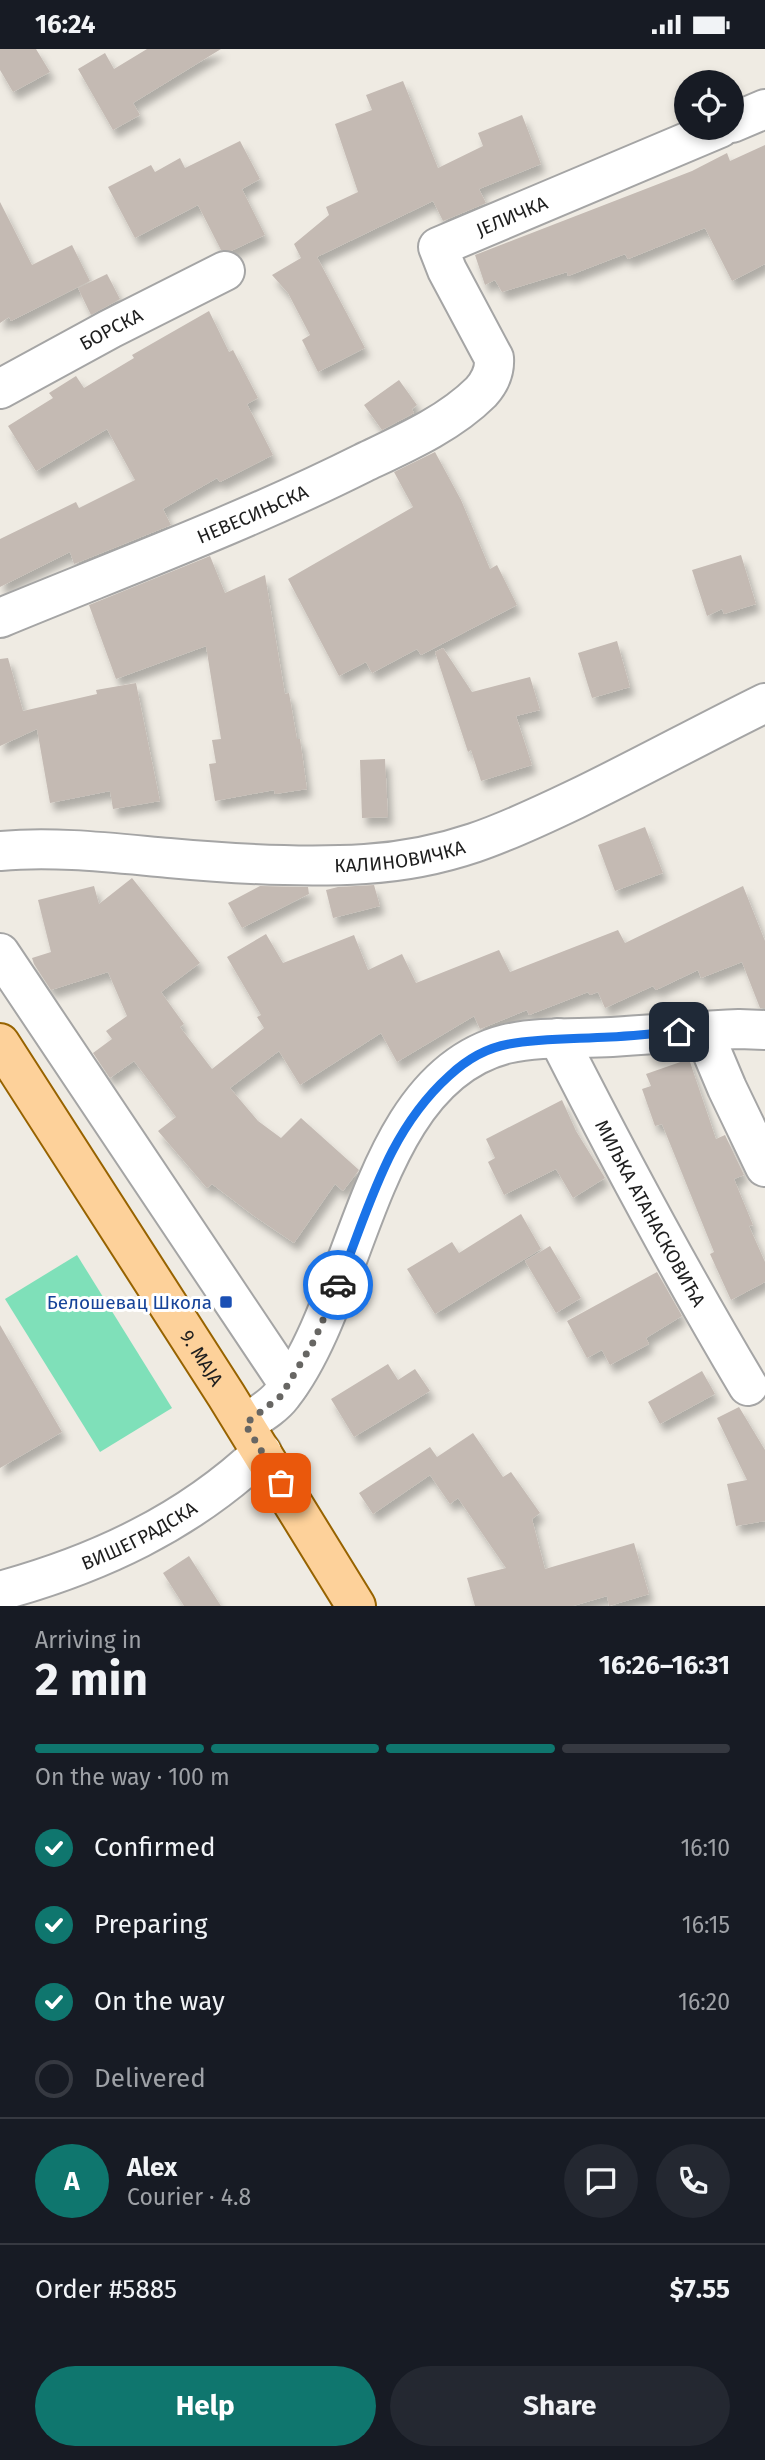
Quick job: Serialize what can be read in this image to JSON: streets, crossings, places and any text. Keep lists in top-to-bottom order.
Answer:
{
  "streets": {
    "main road": ["9. МАЈА"],
    "street": [
      "ЈЕЛИЧКА",
      "БОРСКА",
      "НЕВЕСИЊСКА",
      "КАЛИНОВИЧКА",
      "МИЉКА АТАНАСКОВИЋА",
      "ВИШЕГРАДСКА"
    ]
  },
  "crossings": [
    ["ЈЕЛИЧКА", "НЕВЕСИЊСКА"],
    ["МИЉКА АТАНАСКОВИЋА", "ВИШЕГРАДСКА"],
    ["9. МАЈА", "ВИШЕГРАДСКА"]
  ],
  "places": {
    "transit": ["Белошевац Школа"]
  },
  "page": {
    "status": "16:24",
    "heading": ["2 min", "Arriving in", "16:26–16:31"],
    "panel": [
      "Alex",
      "Courier · 4.8",
      "Order #5885",
      "$7.55"
    ],
    "bar": "On the way · 100 m",
    "list": [
      ["Confirmed", "16:10"],
      ["Preparing", "16:15"],
      ["On the way", "16:20"],
      "Delivered"
    ],
    "round": "A",
    "buttons": ["Help", "Share"]
  }
}
